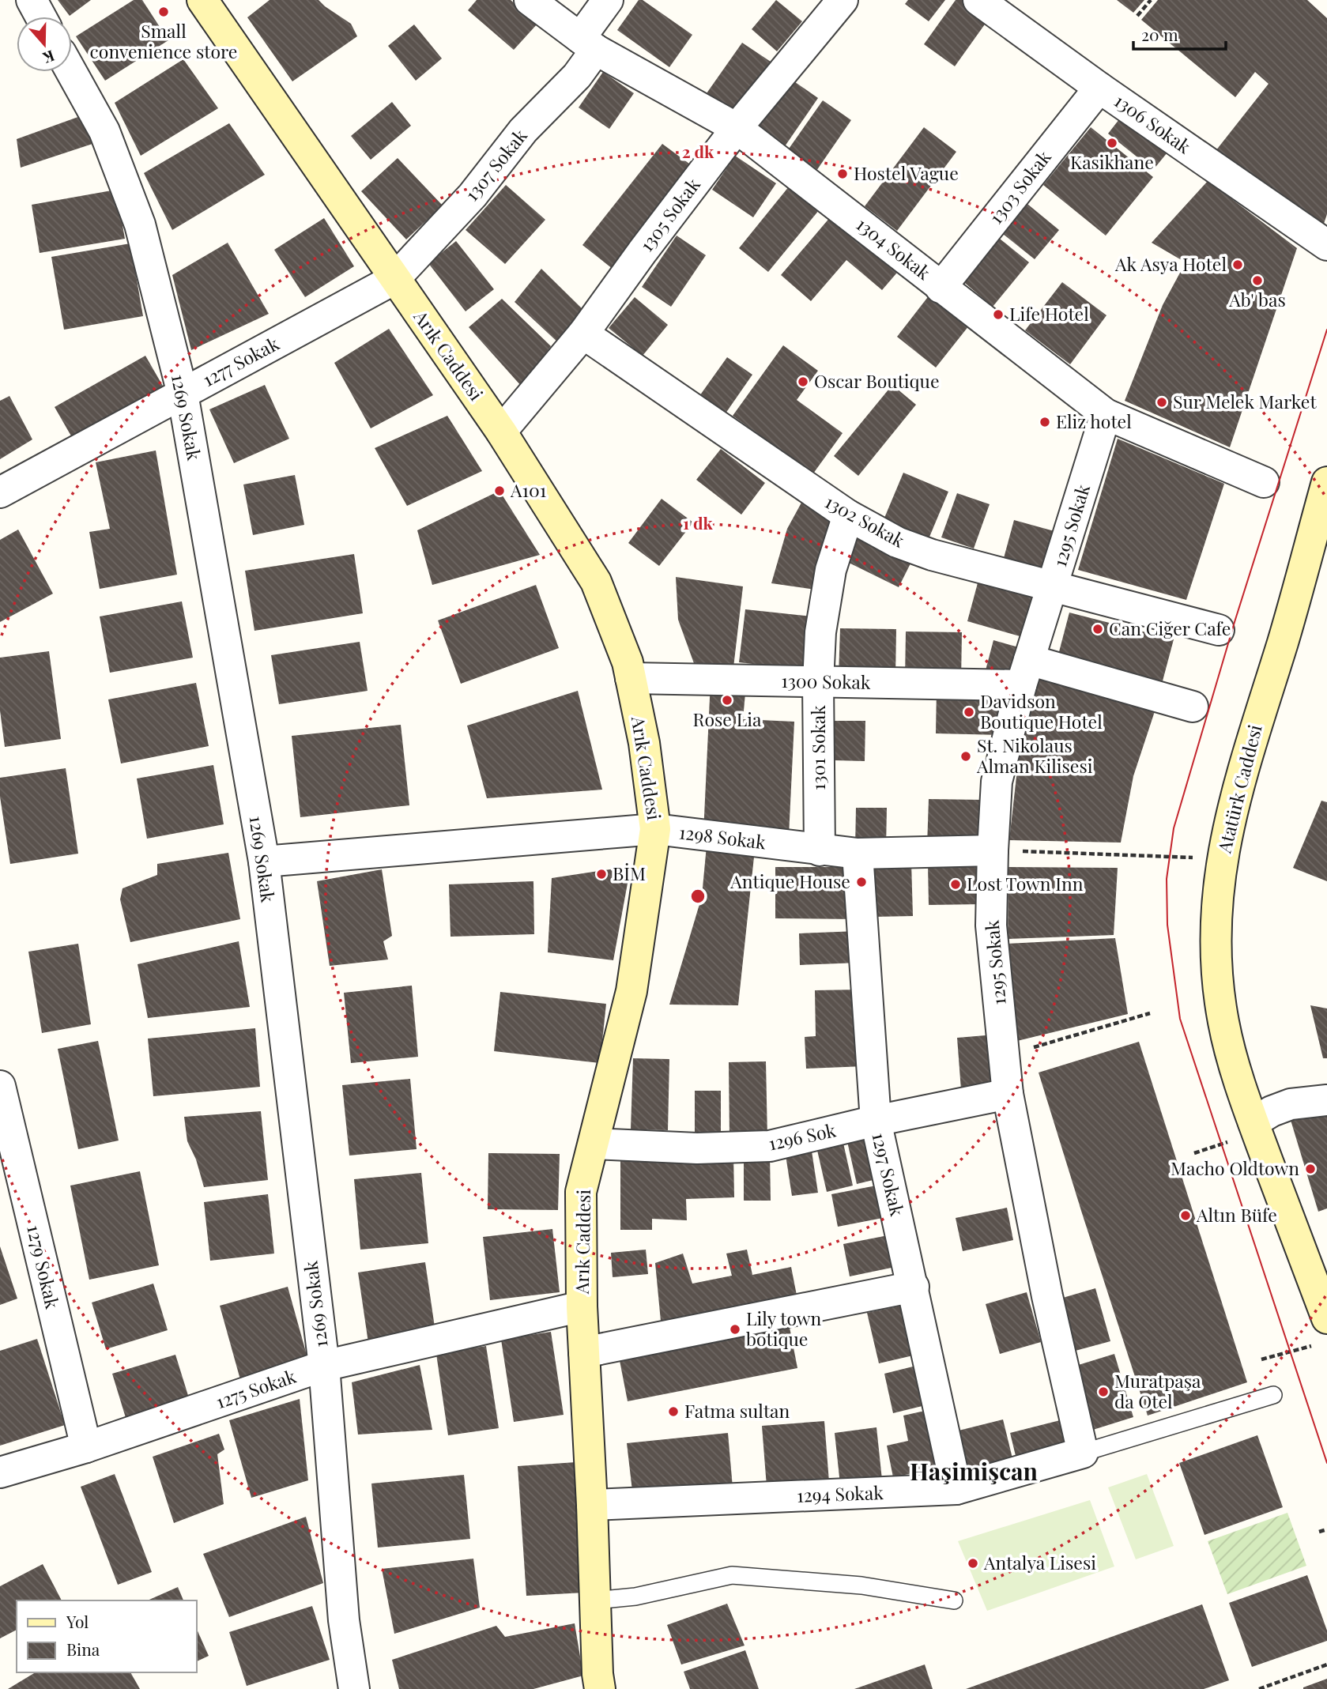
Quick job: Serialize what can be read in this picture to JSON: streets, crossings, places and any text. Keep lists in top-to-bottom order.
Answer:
{
  "streets": {
    "street": [
      "1306 Sokak",
      "1307 Sokak",
      "1303 Sokak",
      "1305 Sokak",
      "1304 Sokak",
      "Arık Caddesi",
      "1277 Sokak",
      "1269 Sokak",
      "1302 Sokak",
      "1295 Sokak",
      "1300 Sokak",
      "1301 Sokak",
      "Atatürk Caddesi",
      "1298 Sokak",
      "1296 Sok",
      "1297 Sokak",
      "1279 Sokak",
      "1275 Sokak",
      "1294 Sokak"
    ]
  },
  "crossings": [
    ["1306 Sokak", "1303 Sokak"],
    ["1307 Sokak", "1304 Sokak"],
    ["1307 Sokak", "Arık Caddesi"],
    ["1307 Sokak", "1277 Sokak"],
    ["1303 Sokak", "1304 Sokak"],
    ["1305 Sokak", "1304 Sokak"],
    ["1305 Sokak", "Arık Caddesi"],
    ["1305 Sokak", "1302 Sokak"],
    ["1304 Sokak", "1295 Sokak"],
    ["Arık Caddesi", "1277 Sokak"],
    ["Arık Caddesi", "1300 Sokak"],
    ["Arık Caddesi", "1298 Sokak"],
    ["Arık Caddesi", "1296 Sok"],
    ["Arık Caddesi", "1275 Sokak"],
    ["Arık Caddesi", "1294 Sokak"],
    ["1277 Sokak", "1269 Sokak"],
    ["1269 Sokak", "1298 Sokak"],
    ["1269 Sokak", "1275 Sokak"],
    ["1302 Sokak", "1295 Sokak"],
    ["1302 Sokak", "1301 Sokak"],
    ["1295 Sokak", "1300 Sokak"],
    ["1295 Sokak", "1298 Sokak"],
    ["1295 Sokak", "1296 Sok"],
    ["1295 Sokak", "1294 Sokak"],
    ["1300 Sokak", "1301 Sokak"],
    ["1301 Sokak", "1298 Sokak"],
    ["1298 Sokak", "1297 Sokak"],
    ["1296 Sok", "1297 Sokak"],
    ["1297 Sokak", "1294 Sokak"],
    ["1279 Sokak", "1275 Sokak"]
  ],
  "districts": ["Haşimişcan"],
  "places": [
    "Small convenience store",
    "Kasikhane",
    "Hostel Vague",
    "Ak Asya Hotel",
    "Ab' bas",
    "Life Hotel",
    "Oscar Boutique",
    "Sur Melek Market",
    "Eliz hotel",
    "А101",
    "Can Ciğer Cafe",
    "Rose Lia",
    "Davidson Boutique Hotel",
    "St. Nikolaus Alman Kilisesi",
    "BİM",
    "Antique House",
    "Lost Town Inn",
    "Macho Oldtown",
    "Altın Büfe",
    "Lily town botique",
    "Muratpaşa da Otel",
    "Fatma sultan",
    "Antalya Lisesi"
  ],
  "legend": ["Yol", "Bina"],
  "scale_bar": "20 m",
  "north": "bottom",
  "rings": ["2 dk", "1 dk"]
}
